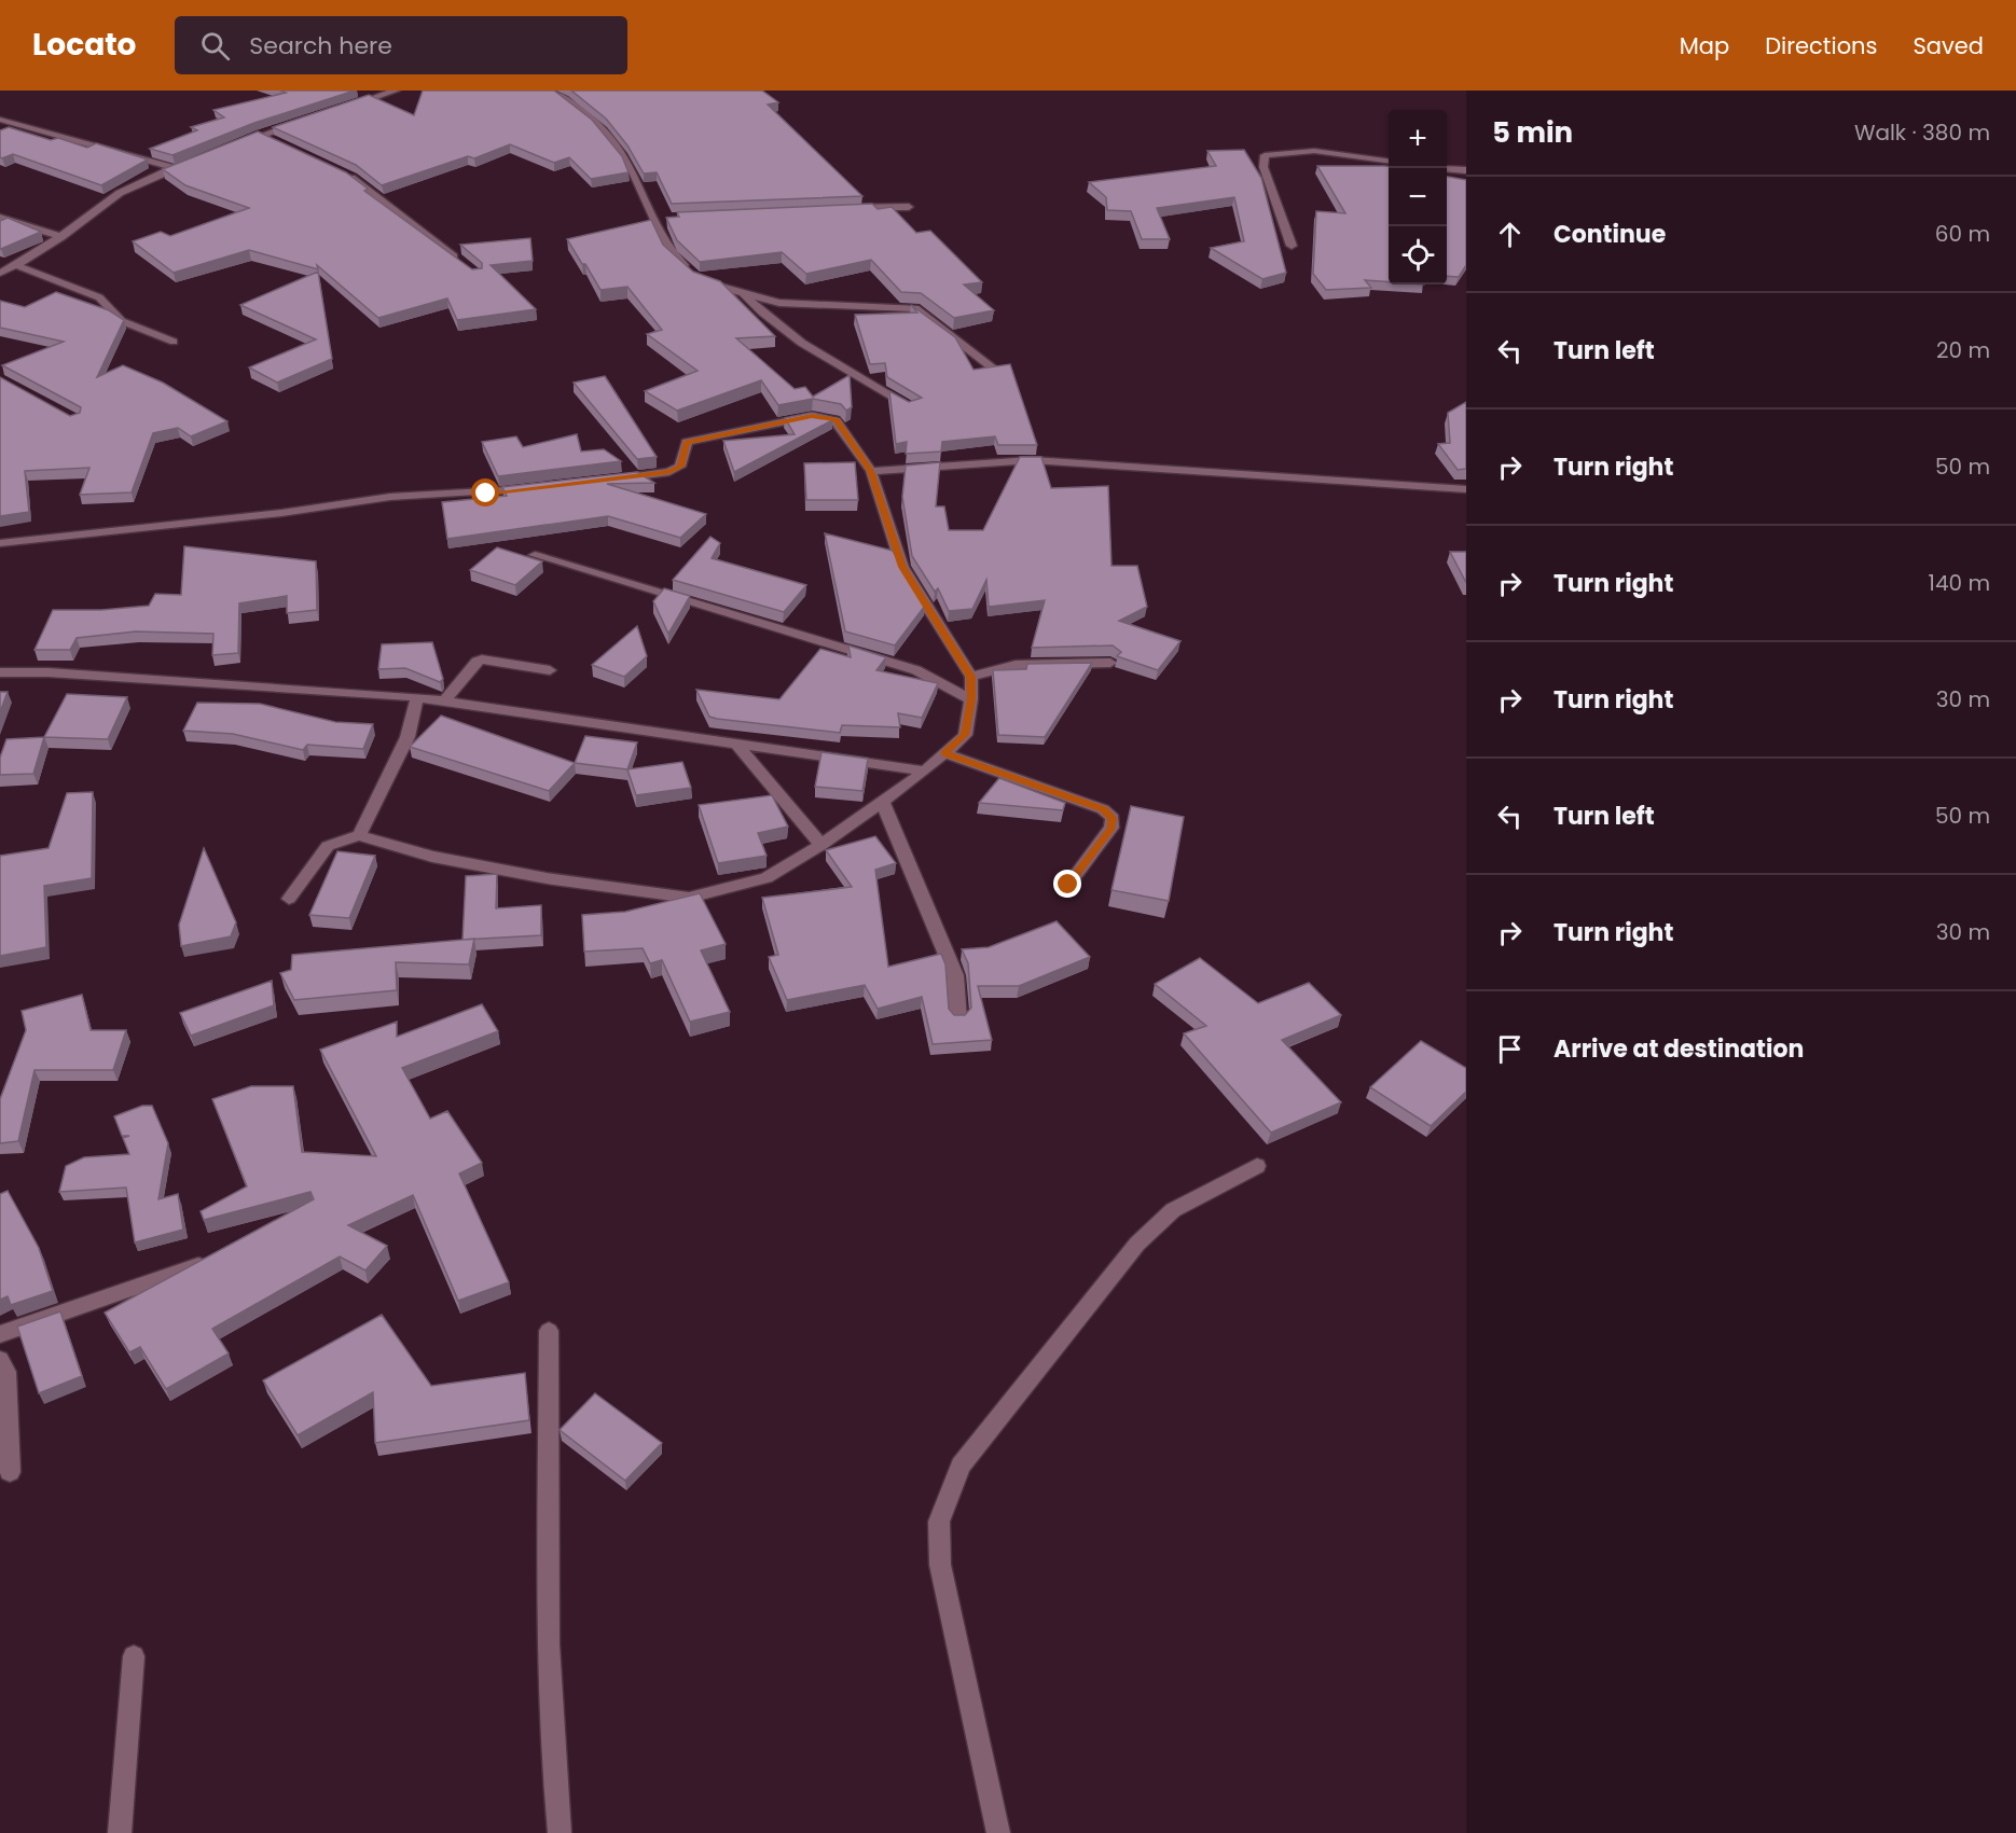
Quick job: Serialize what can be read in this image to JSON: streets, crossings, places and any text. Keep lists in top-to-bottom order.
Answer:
{
  "page": {
    "header": "Locato",
    "search": "Search here",
    "nav": ["Map", "Directions", "Saved"],
    "heading": ["5 min", "Walk · 380 m"],
    "map_buttons": ["+", "−"],
    "list": [
      ["Continue", "60 m"],
      ["Turn left", "20 m"],
      ["Turn right", "50 m"],
      ["Turn right", "140 m"],
      ["Turn right", "30 m"],
      ["Turn left", "50 m"],
      ["Turn right", "30 m"],
      "Arrive at destination"
    ]
  }
}
